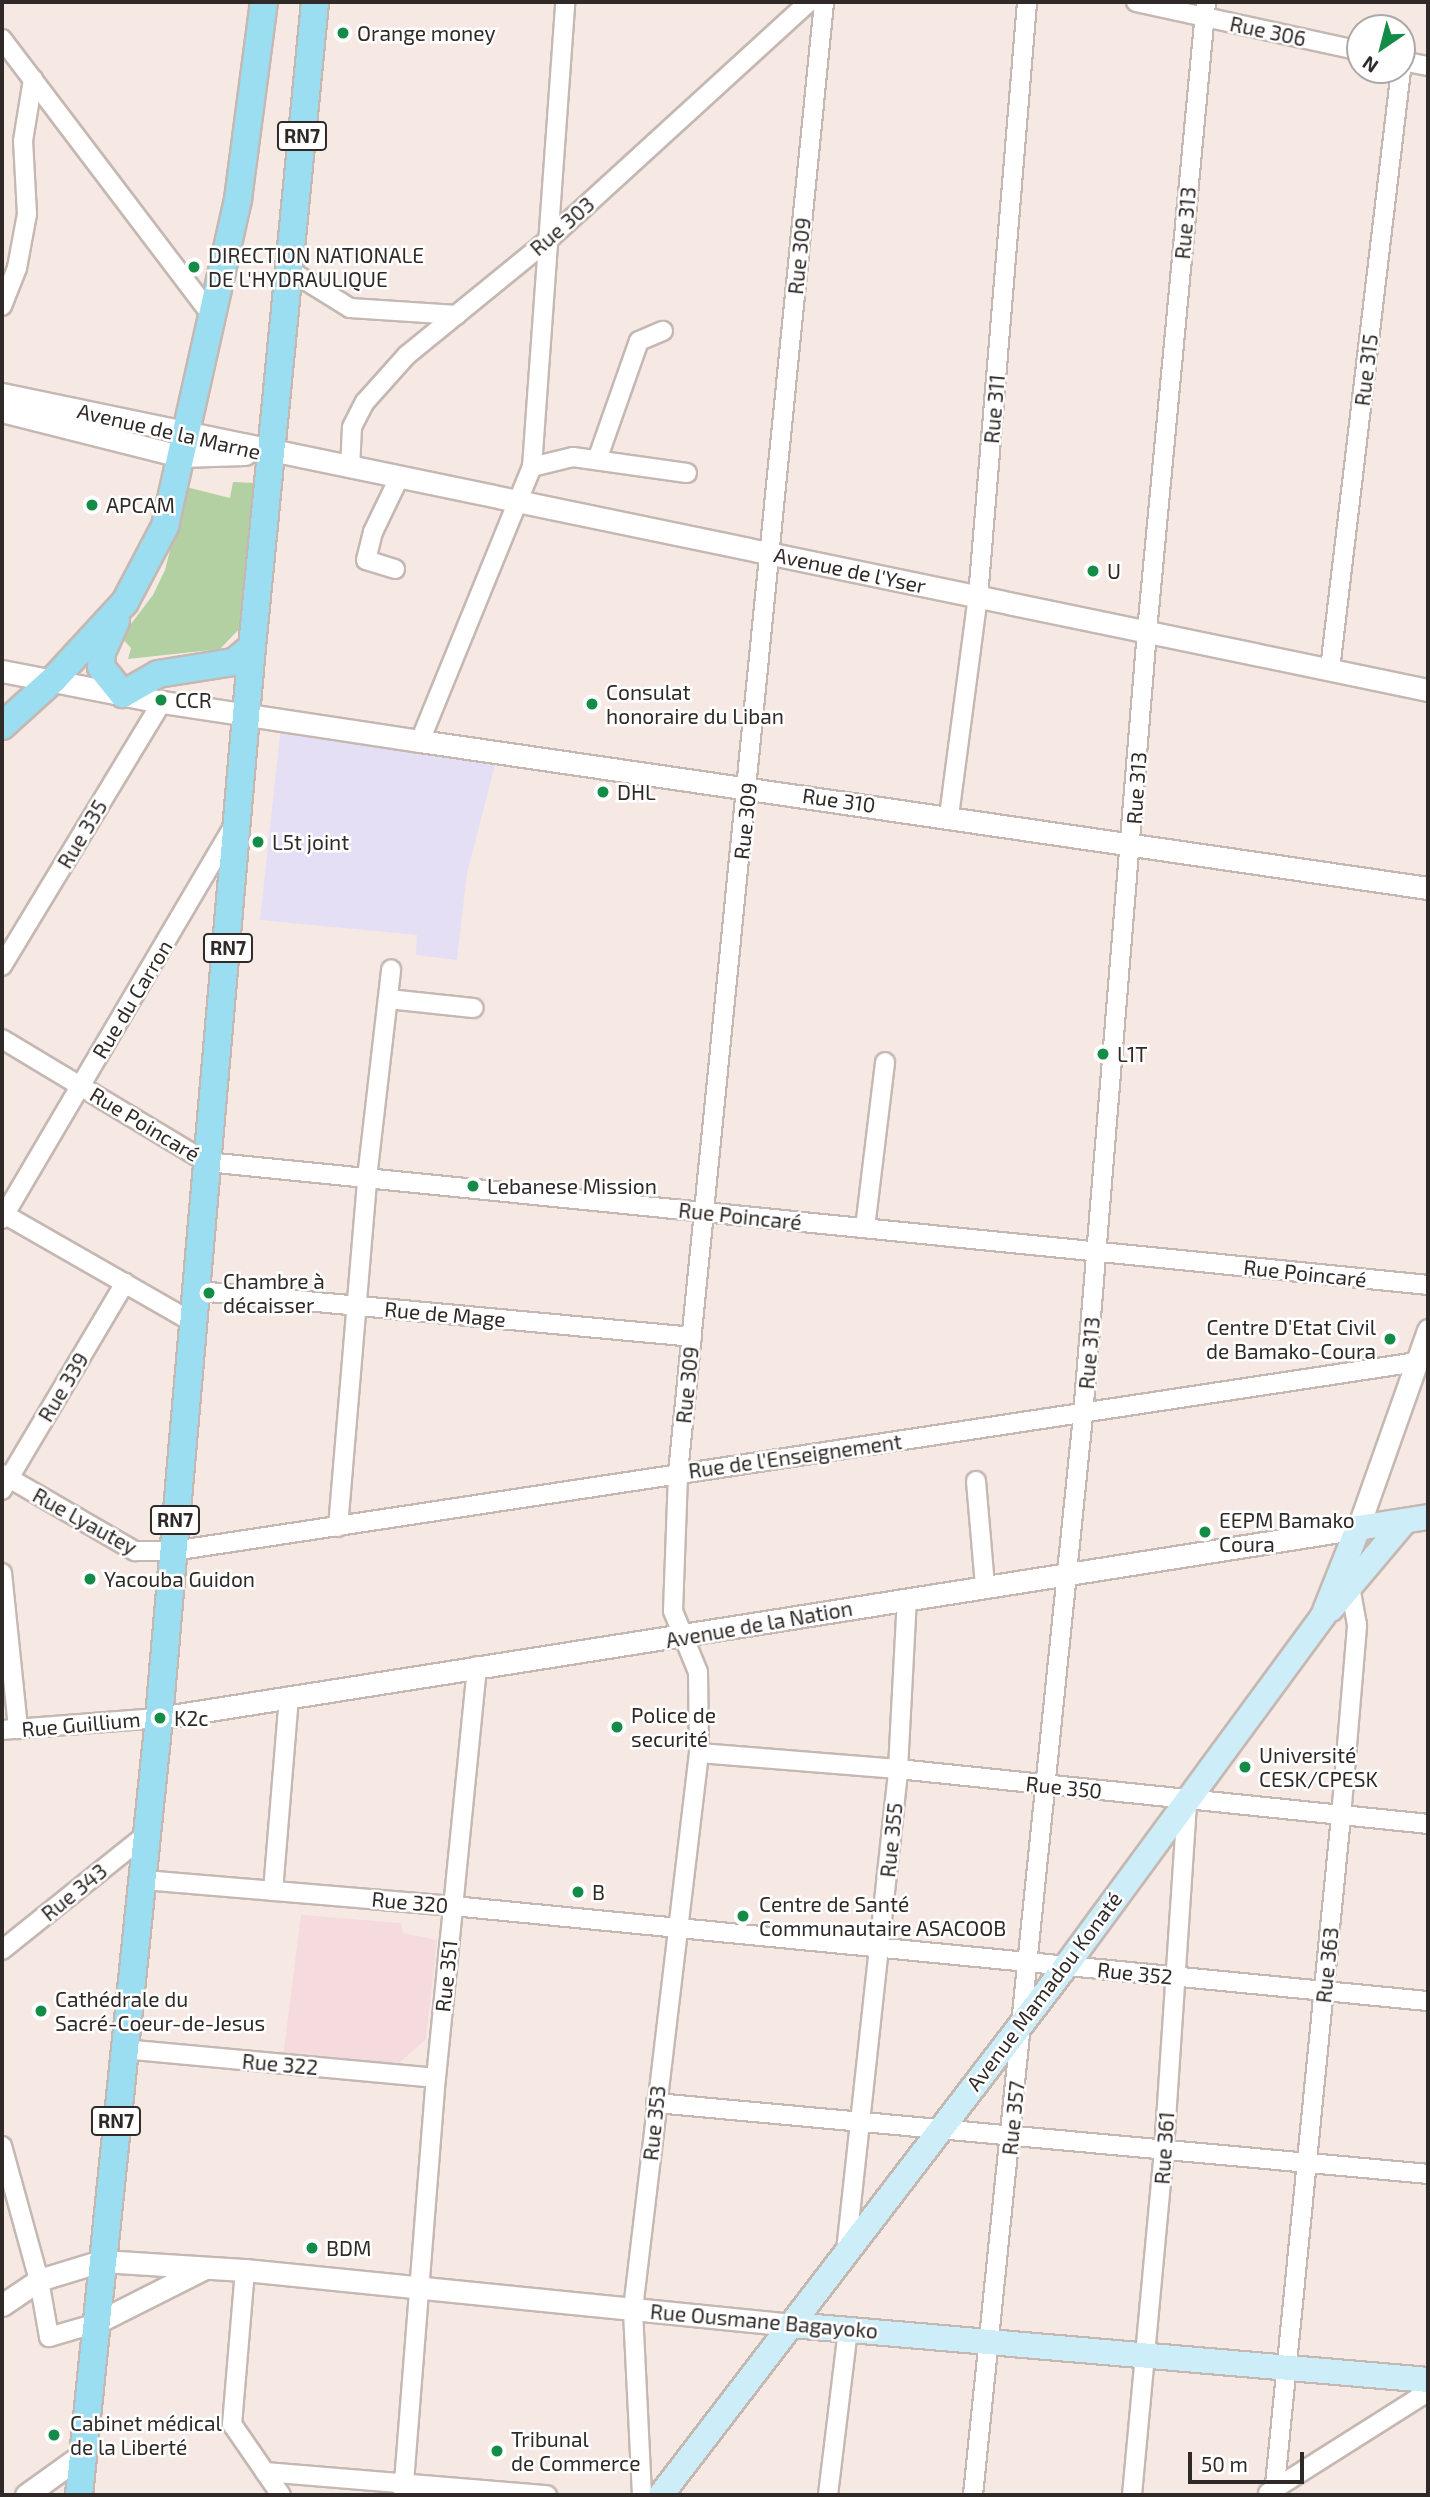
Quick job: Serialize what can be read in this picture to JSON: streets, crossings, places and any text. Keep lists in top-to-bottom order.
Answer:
{
  "streets": {
    "main road": ["RN7", "Avenue Mamadou Konaté", "Rue Ousmane Bagayoko"],
    "street": [
      "Rue 306",
      "Rue 313",
      "Rue 303",
      "Rue 309",
      "Rue 315",
      "Rue 311",
      "Avenue de la Marne",
      "Avenue de l'Yser",
      "Rue 310",
      "Rue 335",
      "Rue du Carron",
      "Rue Poincaré",
      "Rue de Mage",
      "Rue 339",
      "Rue de l'Enseignement",
      "Rue Lyautey",
      "Avenue de la Nation",
      "Rue Guillium",
      "Rue 350",
      "Rue 355",
      "Rue 343",
      "Rue 320",
      "Rue 363",
      "Rue 352",
      "Rue 351",
      "Rue 322",
      "Rue 357",
      "Rue 353",
      "Rue 361"
    ]
  },
  "crossings": [
    ["Rue 306", "Rue 313"],
    ["RN7", "Avenue de la Marne"],
    ["RN7", "Avenue de l'Yser"],
    ["RN7", "Rue 310"],
    ["RN7", "Rue du Carron"],
    ["RN7", "Rue Poincaré"],
    ["RN7", "Rue de Mage"],
    ["RN7", "Rue de l'Enseignement"],
    ["RN7", "Rue Lyautey"],
    ["RN7", "Avenue de la Nation"],
    ["RN7", "Rue Guillium"],
    ["RN7", "Rue 343"],
    ["RN7", "Rue 320"],
    ["RN7", "Rue 322"],
    ["RN7", "Rue Ousmane Bagayoko"],
    ["Rue 313", "Avenue de l'Yser"],
    ["Rue 313", "Rue 310"],
    ["Rue 313", "Rue Poincaré"],
    ["Rue 313", "Rue de l'Enseignement"],
    ["Rue 313", "Avenue de la Nation"],
    ["Rue 313", "Rue 357"],
    ["Rue 303", "Avenue de l'Yser"],
    ["Rue 309", "Avenue de l'Yser"],
    ["Rue 309", "Rue 310"],
    ["Rue 309", "Rue Poincaré"],
    ["Rue 309", "Rue de Mage"],
    ["Rue 309", "Rue de l'Enseignement"],
    ["Rue 309", "Avenue de la Nation"],
    ["Rue 309", "Rue 350"],
    ["Rue 309", "Rue 353"],
    ["Rue 315", "Avenue de l'Yser"],
    ["Rue 311", "Avenue de l'Yser"],
    ["Rue 311", "Rue 310"],
    ["Avenue de la Marne", "Avenue de l'Yser"],
    ["Rue 310", "Rue 335"],
    ["Rue du Carron", "Rue Poincaré"],
    ["Rue 339", "Rue Lyautey"],
    ["Rue de l'Enseignement", "Rue Lyautey"],
    ["Avenue de la Nation", "Rue Guillium"],
    ["Avenue de la Nation", "Rue 355"],
    ["Avenue de la Nation", "Rue 351"],
    ["Avenue de la Nation", "Avenue Mamadou Konaté"],
    ["Avenue de la Nation", "Rue 357"],
    ["Rue 350", "Rue 355"],
    ["Rue 350", "Rue 363"],
    ["Rue 350", "Avenue Mamadou Konaté"],
    ["Rue 350", "Rue 357"],
    ["Rue 350", "Rue 353"],
    ["Rue 350", "Rue 361"],
    ["Rue 355", "Rue 352"],
    ["Rue 355", "Avenue Mamadou Konaté"],
    ["Rue 320", "Rue 352"],
    ["Rue 320", "Rue 351"],
    ["Rue 320", "Rue 353"],
    ["Rue 363", "Rue 352"],
    ["Rue 363", "Avenue Mamadou Konaté"],
    ["Rue 363", "Rue Ousmane Bagayoko"],
    ["Rue 352", "Avenue Mamadou Konaté"],
    ["Rue 352", "Rue 357"],
    ["Rue 352", "Rue 353"],
    ["Rue 352", "Rue 361"],
    ["Rue 351", "Rue 322"],
    ["Rue 351", "Rue Ousmane Bagayoko"],
    ["Avenue Mamadou Konaté", "Rue 357"],
    ["Avenue Mamadou Konaté", "Rue 361"],
    ["Avenue Mamadou Konaté", "Rue Ousmane Bagayoko"],
    ["Rue 357", "Rue Ousmane Bagayoko"],
    ["Rue 353", "Rue Ousmane Bagayoko"],
    ["Rue 361", "Rue Ousmane Bagayoko"]
  ],
  "places": [
    "Orange money",
    "DIRECTION NATIONALE DE L'HYDRAULIQUE",
    "APCAM",
    "U",
    "CCR",
    "Consulat honoraire du Liban",
    "DHL",
    "L5t joint",
    "L1T",
    "Lebanese Mission",
    "Chambre à décaisser",
    "Centre D'Etat Civil de Bamako-Coura",
    "EEPM Bamako Coura",
    "Yacouba Guidon",
    "K2c",
    "Police de securité",
    "Université CESK/CPESK",
    "B",
    "Centre de Santé Communautaire ASACOOB",
    "Cathédrale du Sacré-Coeur-de-Jesus",
    "BDM",
    "Cabinet médical de la Liberté",
    "Tribunal de Commerce"
  ],
  "scale_bar": "50 m",
  "north": "bottom left"
}
